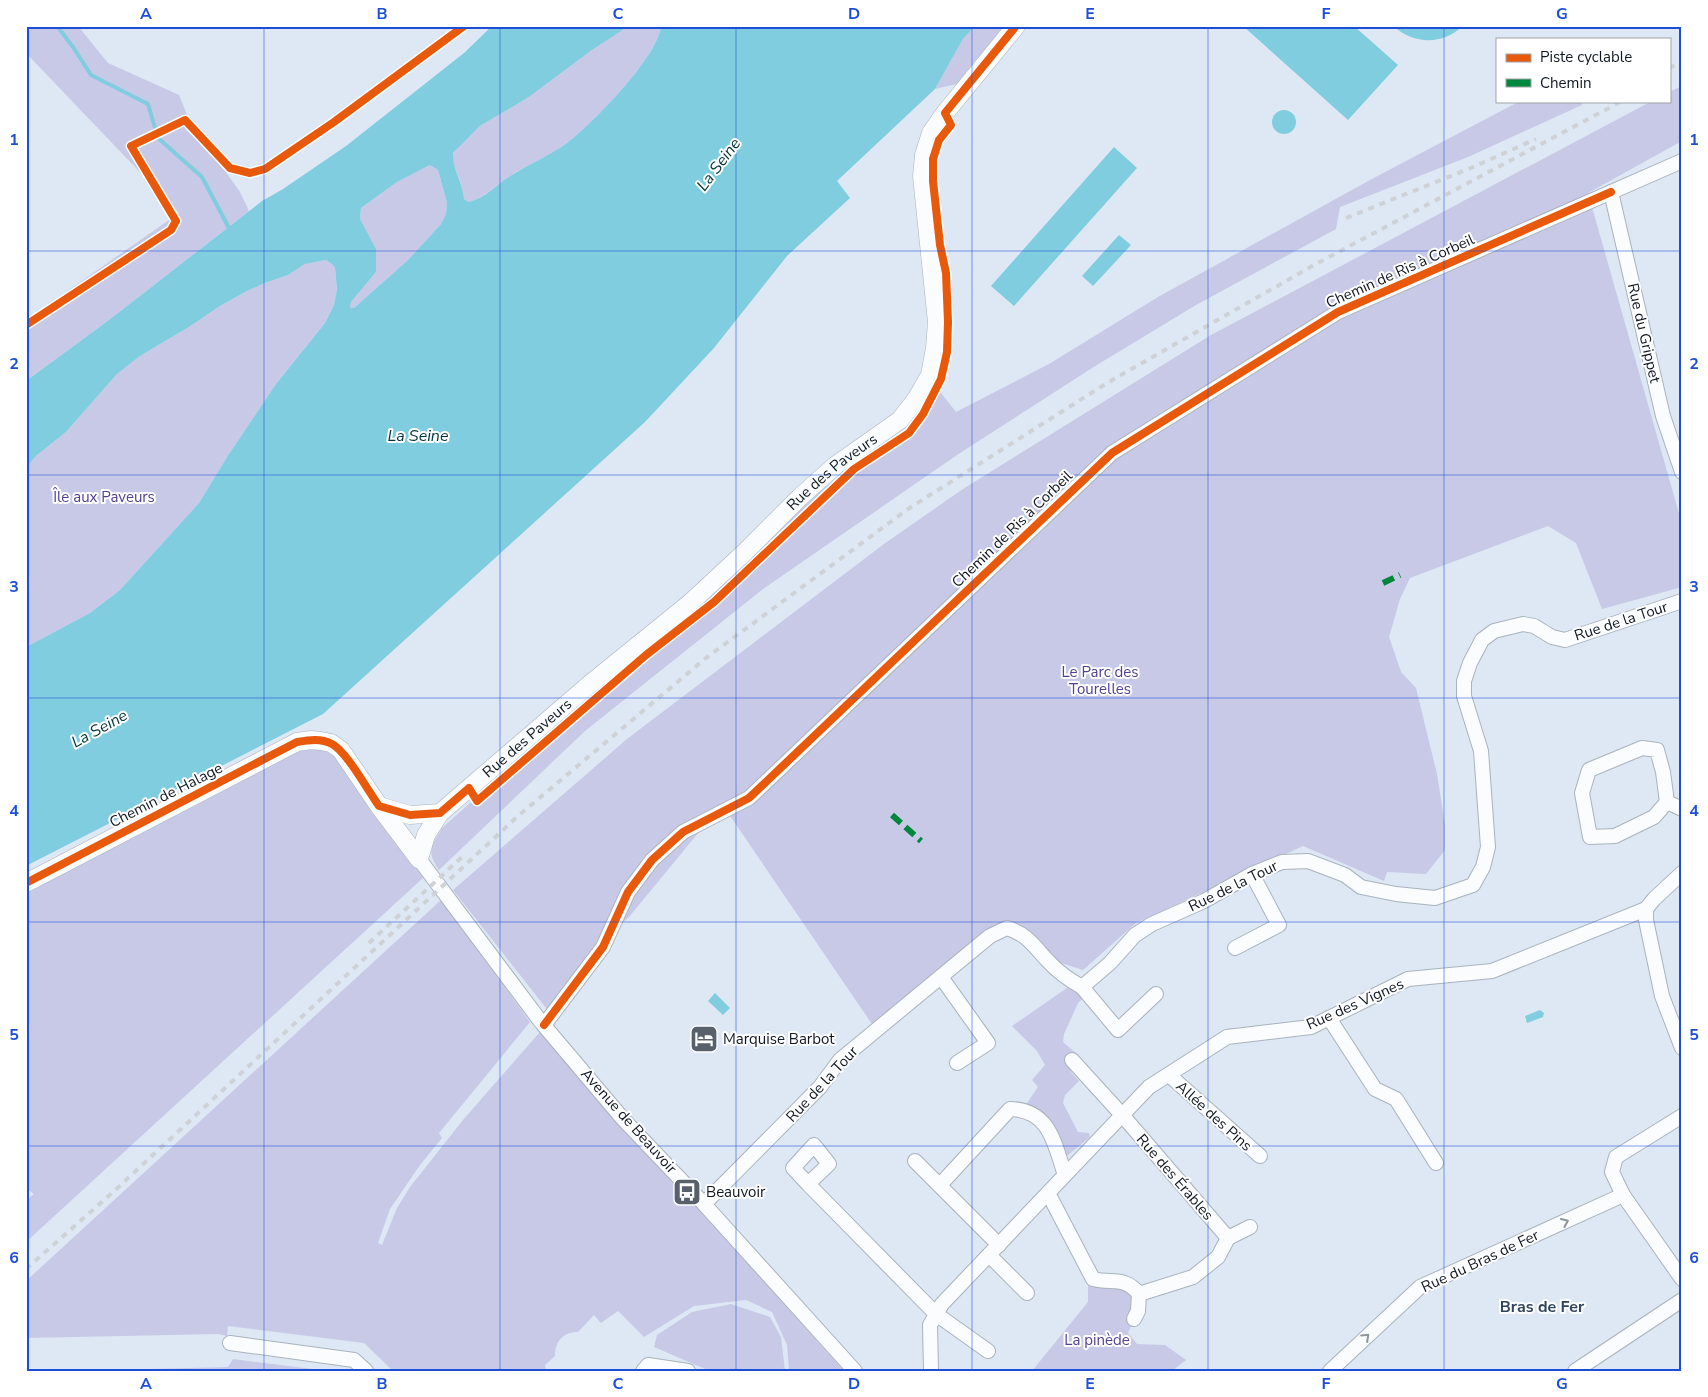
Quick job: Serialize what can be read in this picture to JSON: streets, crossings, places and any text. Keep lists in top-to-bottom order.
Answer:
{
  "streets": {
    "street": [
      "Chemin de Ris à Corbeil",
      "Rue du Grippet",
      "Rue des Paveurs",
      "Rue de la Tour",
      "Chemin de Halage",
      "Rue des Vignes",
      "Allée des Pins",
      "Avenue de Beauvoir",
      "Rue des Érables",
      "Rue du Bras de Fer"
    ]
  },
  "crossings": [
    ["Chemin de Ris à Corbeil", "Rue du Grippet"],
    ["Chemin de Ris à Corbeil", "Avenue de Beauvoir"],
    ["Rue des Paveurs", "Avenue de Beauvoir"],
    ["Rue de la Tour", "Avenue de Beauvoir"],
    ["Rue des Vignes", "Allée des Pins"],
    ["Rue des Vignes", "Rue des Érables"]
  ],
  "one_way": ["Rue du Bras de Fer"],
  "districts": ["Bras de Fer"],
  "water": ["La Seine"],
  "parks": ["Île aux Paveurs", "Le Parc des Tourelles", "La pinède"],
  "places": {
    "hotel": ["Marquise Barbot"],
    "bus stop": ["Beauvoir"]
  },
  "legend": ["Piste cyclable", "Chemin"],
  "grid": {
    "columns": [
      "A",
      "B",
      "C",
      "D",
      "E",
      "F",
      "G"
    ],
    "rows": [
      "1",
      "2",
      "3",
      "4",
      "5",
      "6"
    ]
  }
}
